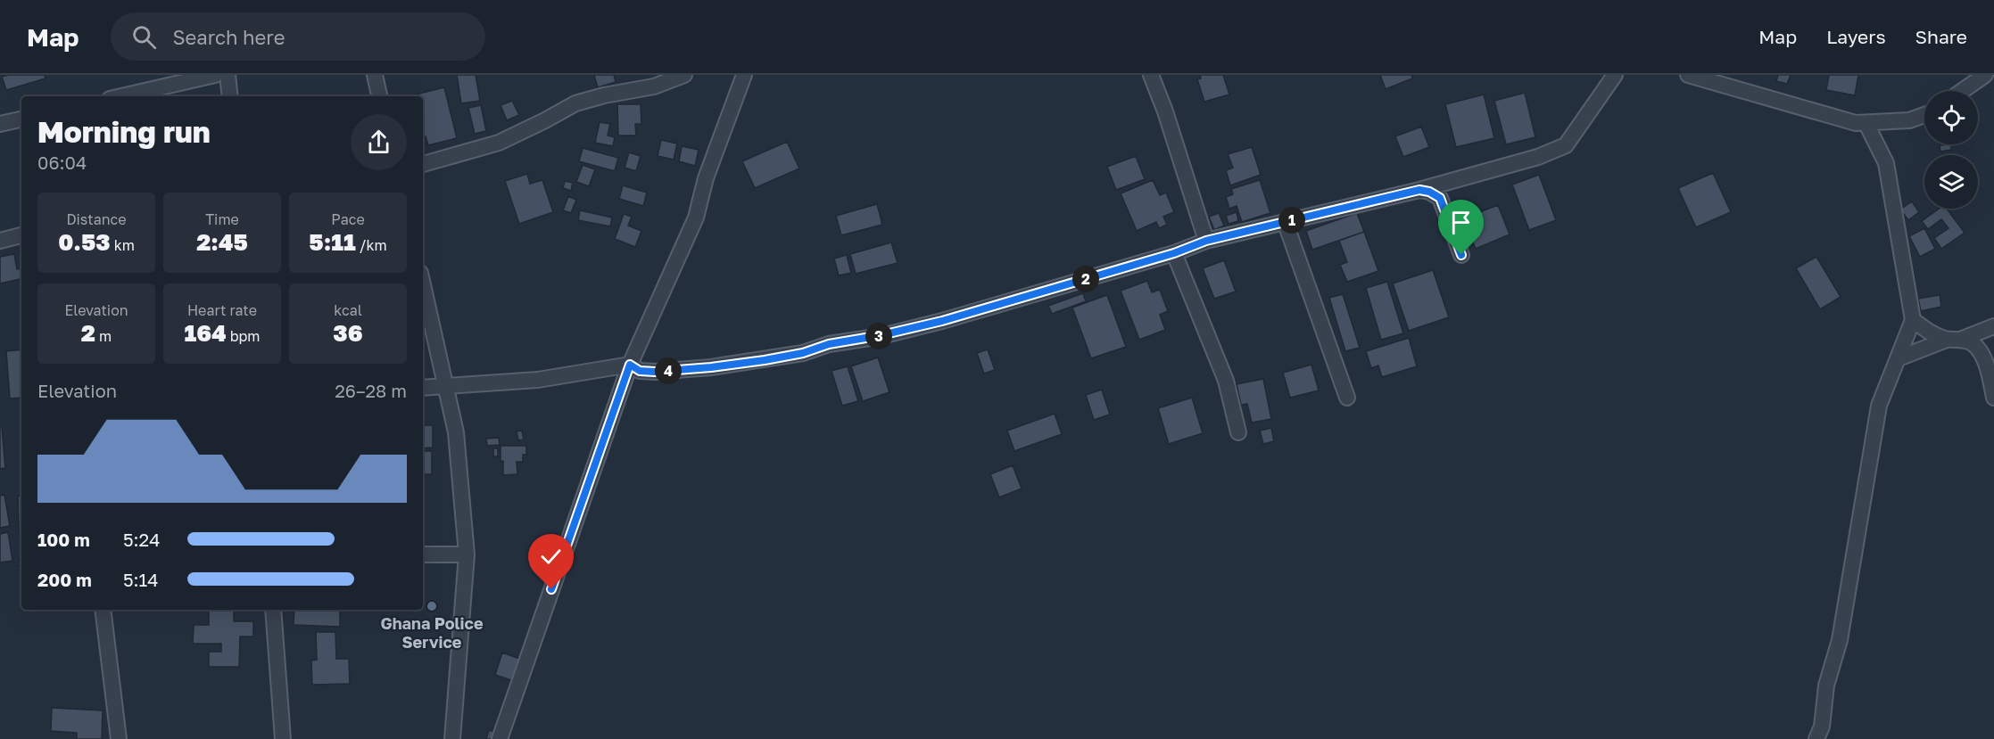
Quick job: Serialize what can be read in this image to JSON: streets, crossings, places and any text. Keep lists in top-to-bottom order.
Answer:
{
  "places": ["Ghana Police Service"],
  "page": {
    "header": "Map",
    "search": "Search here",
    "nav": ["Map", "Layers", "Share"],
    "heading": ["Morning run", "06:04"],
    "stats": [
      ["Distance", "0.53 km"],
      ["Time", "2:45"],
      ["Pace", "5:11 /km"],
      ["Elevation", "2 m"],
      ["Heart rate", "164 bpm"],
      ["kcal", "36"]
    ],
    "pins": [
      "1",
      "2",
      "3",
      "4"
    ],
    "chart": ["Elevation", "26–28 m"],
    "list": [
      {
        "name": "100 m",
        "note": "5:24"
      },
      {
        "name": "200 m",
        "note": "5:14"
      }
    ]
  }
}
